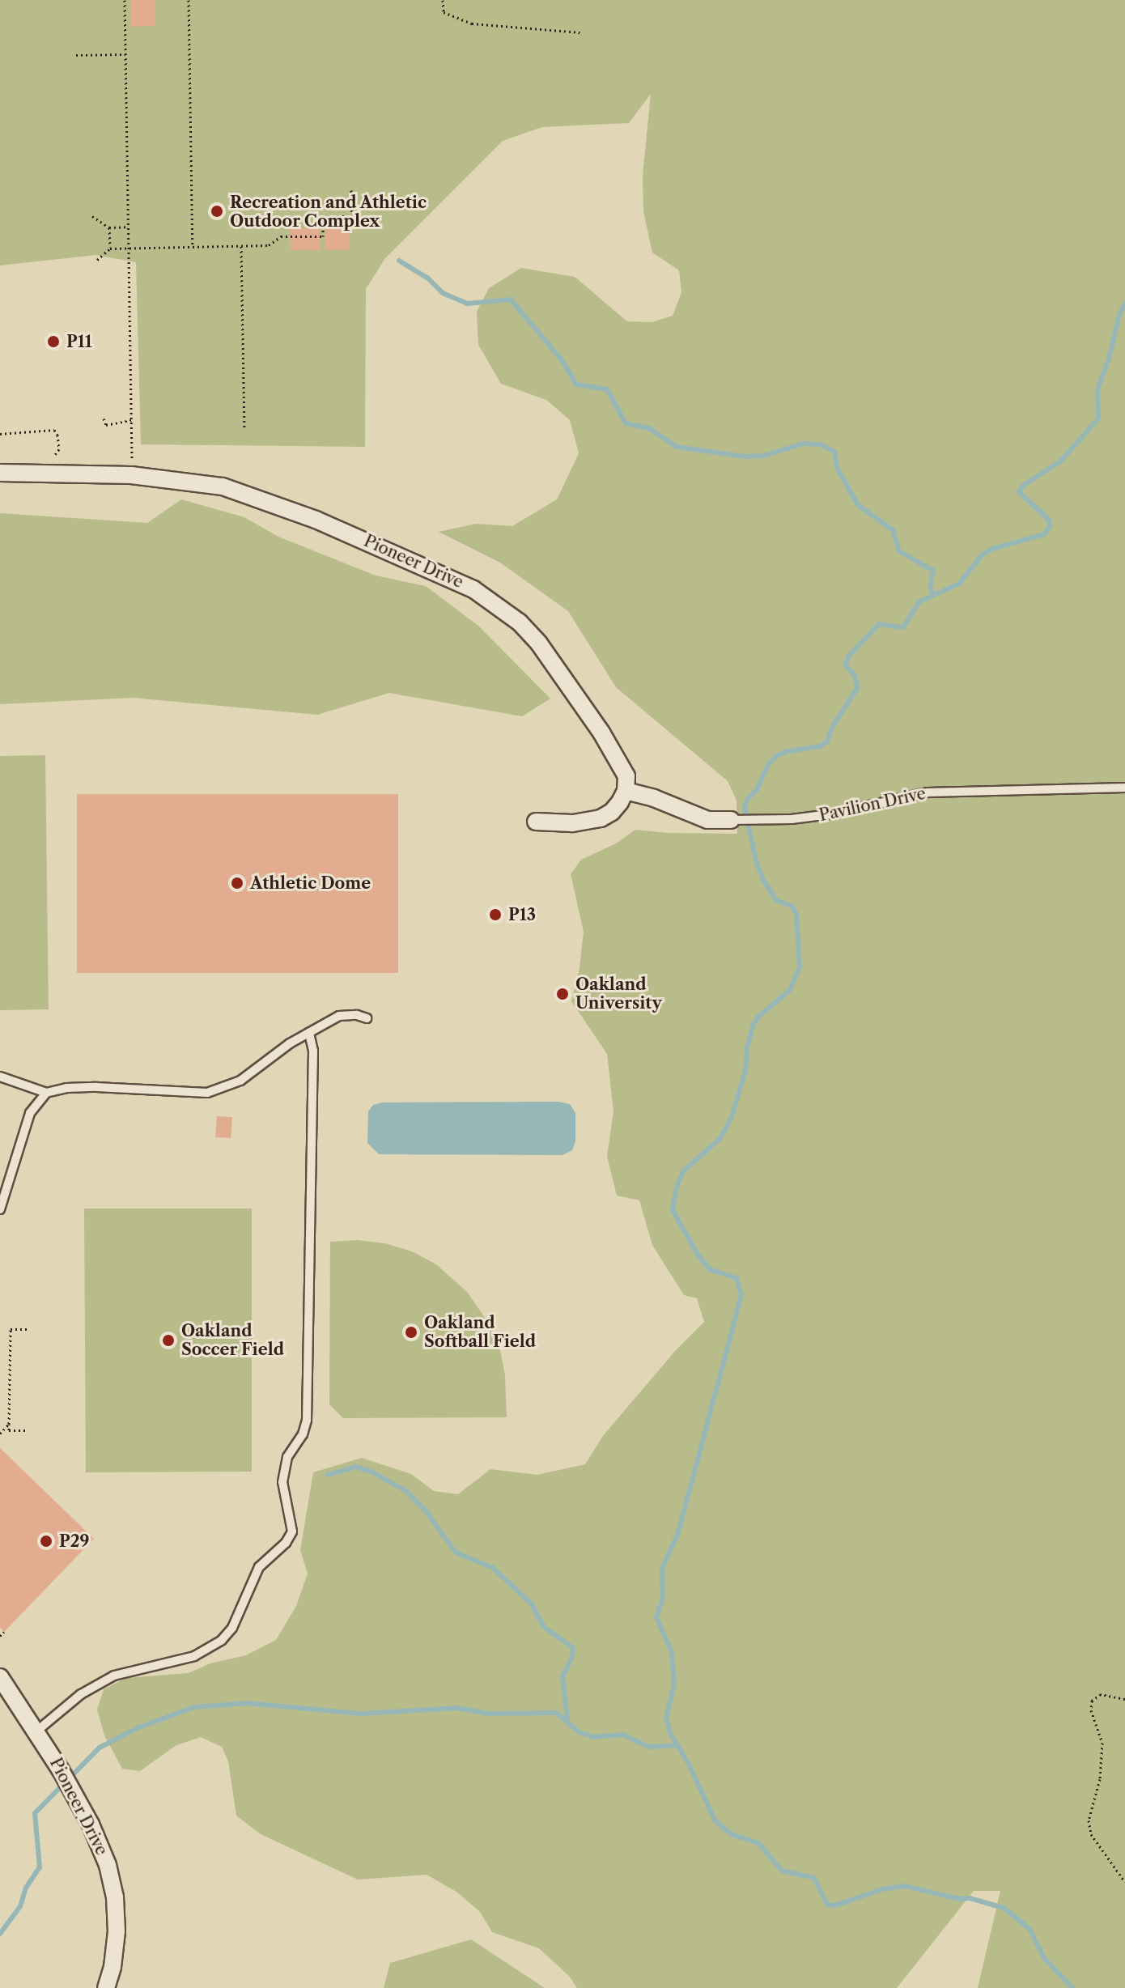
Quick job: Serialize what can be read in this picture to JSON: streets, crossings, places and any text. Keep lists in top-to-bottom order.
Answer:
{
  "streets": {
    "street": ["Pioneer Drive", "Pavilion Drive"]
  },
  "crossings": [
    ["Pioneer Drive", "Pavilion Drive"]
  ],
  "places": [
    "Recreation and Athletic Outdoor Complex",
    "P11",
    "Athletic Dome",
    "P13",
    "Oakland University",
    "Oakland Softball Field",
    "Oakland Soccer Field",
    "P29"
  ]
}
